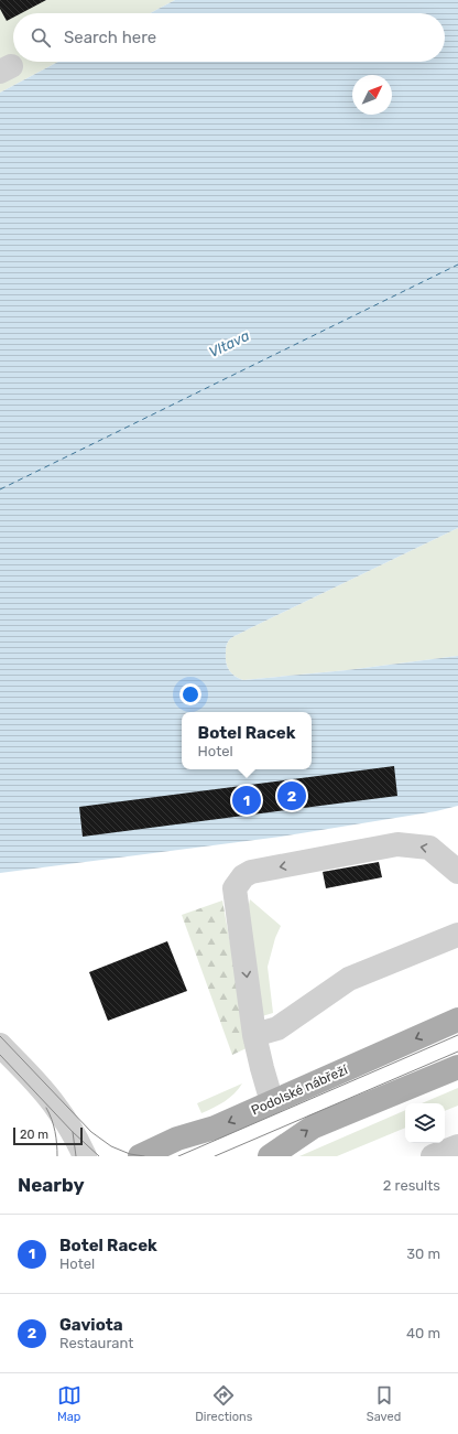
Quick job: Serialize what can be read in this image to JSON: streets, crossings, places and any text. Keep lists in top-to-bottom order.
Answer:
{
  "streets": {
    "main road": ["Podolské nábřeží"]
  },
  "water": ["Vltava"],
  "scale_bar": "20 m",
  "north": "top right",
  "page": {
    "search": "Search here",
    "popup": ["Botel Racek", "Hotel"],
    "pins": ["2", "1"],
    "scale": "20 m",
    "heading": ["Nearby", "2 results"],
    "list": [
      {
        "mark": "1",
        "name": "Botel Racek",
        "note": "Hotel",
        "value": "30 m"
      },
      {
        "mark": "2",
        "name": "Gaviota",
        "note": "Restaurant",
        "value": "40 m"
      }
    ],
    "nav": ["Map", "Directions", "Saved"]
  }
}
